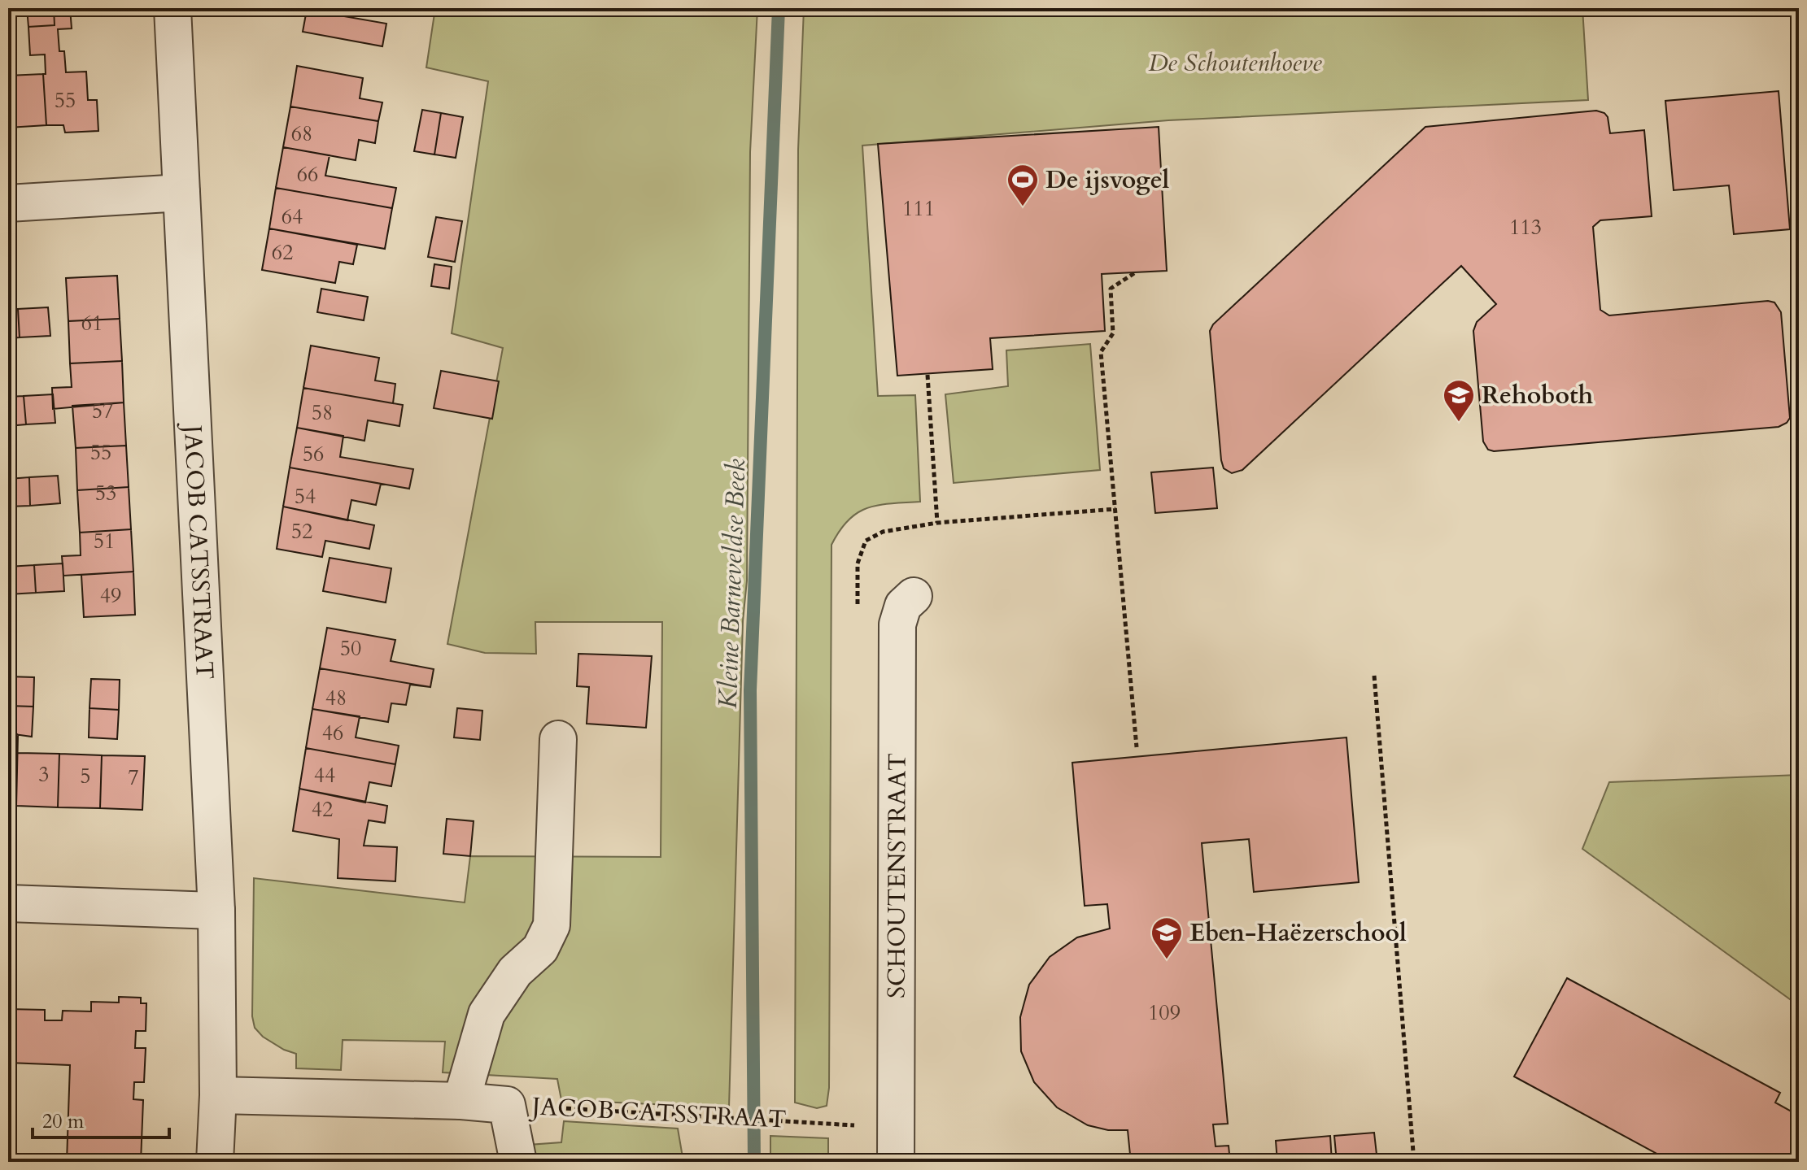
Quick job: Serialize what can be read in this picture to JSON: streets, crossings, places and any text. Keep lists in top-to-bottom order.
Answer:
{
  "streets": {
    "street": ["JACOB CATSSTRAAT", "SCHOUTENSTRAAT"]
  },
  "water": ["Kleine Barneveldse Beek"],
  "parks": ["De Schoutenhoeve"],
  "places": {
    "sports": ["De ijsvogel"],
    "school or university": ["Rehoboth", "Eben-Haëzerschool"]
  },
  "house_numbers": [
    "55",
    "68",
    "66",
    "111",
    "64",
    "113",
    "62",
    "61",
    "57",
    "58",
    "55",
    "56",
    "53",
    "54",
    "52",
    "51",
    "49",
    "50",
    "48",
    "46",
    "3",
    "44",
    "5",
    "7",
    "42",
    "109"
  ],
  "scale_bar": "20 m"
}
